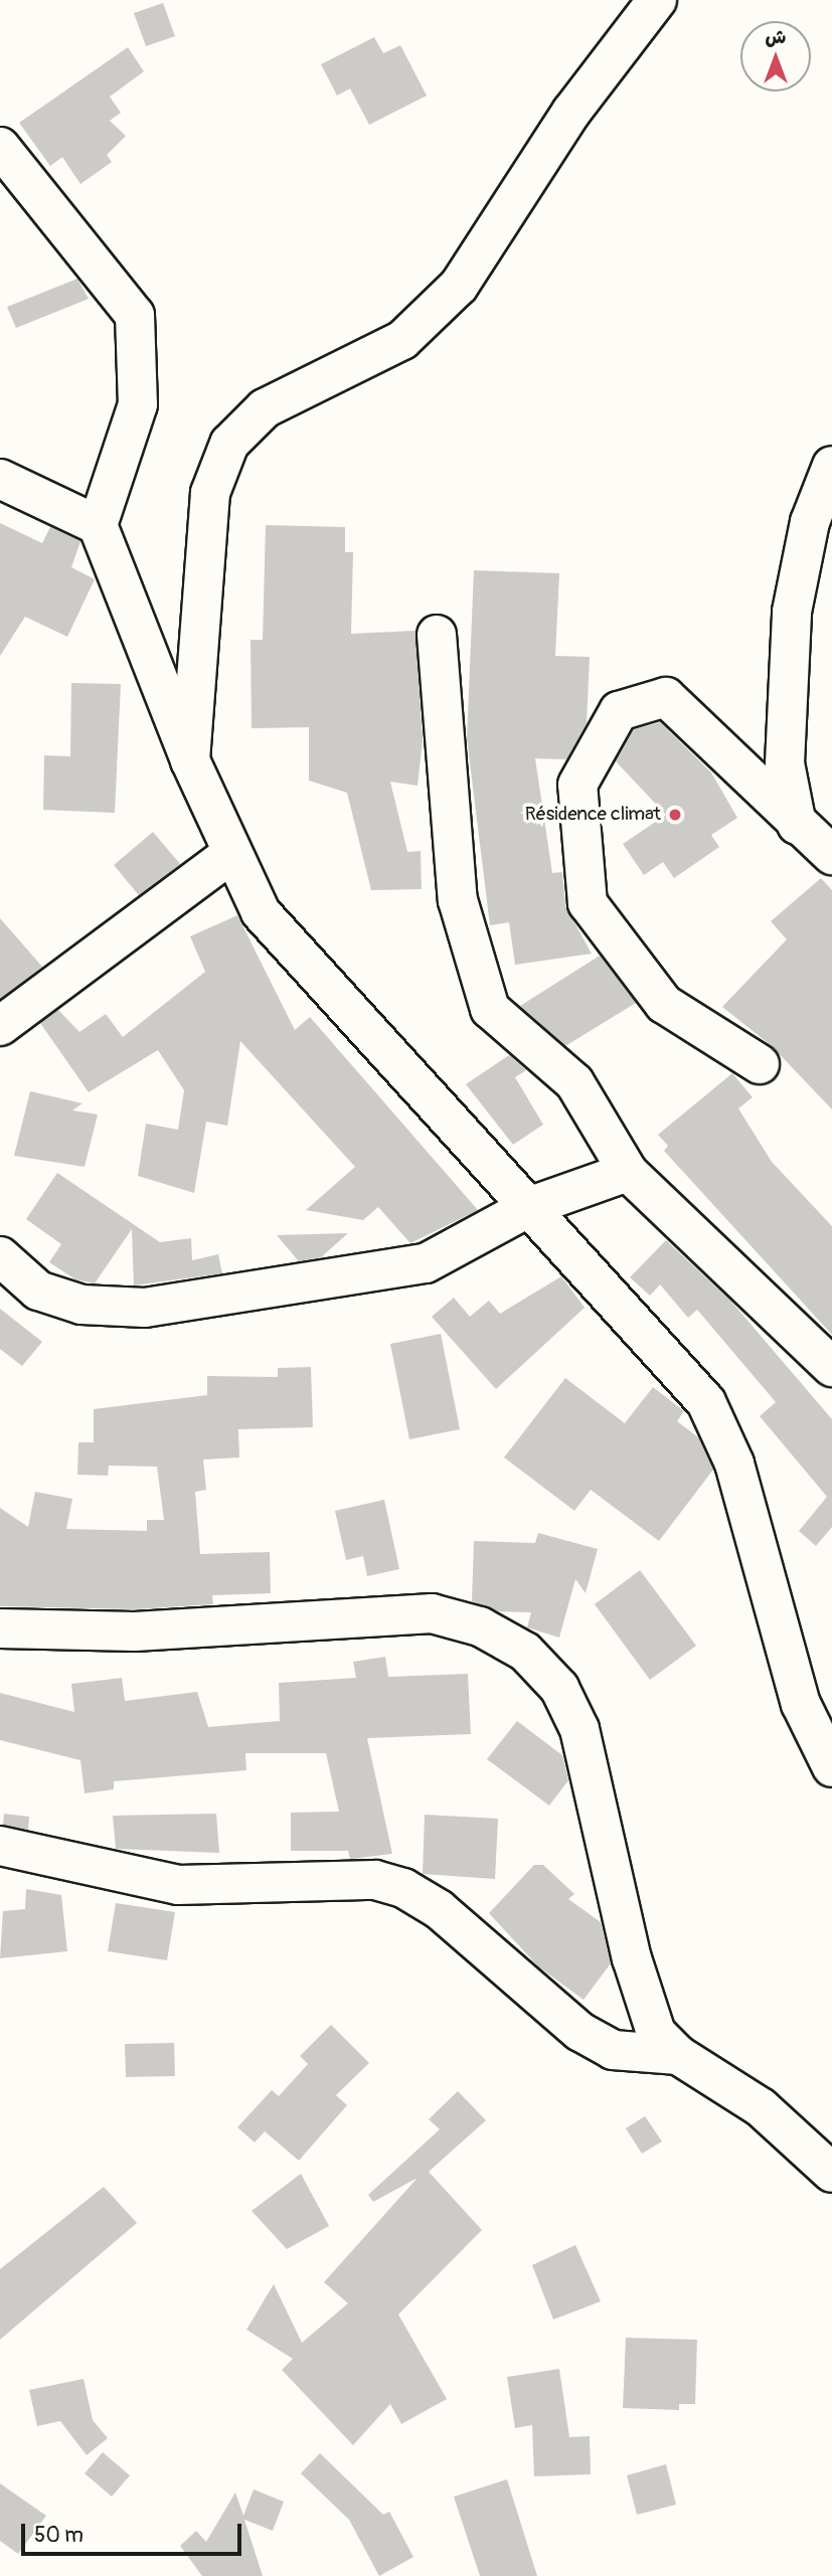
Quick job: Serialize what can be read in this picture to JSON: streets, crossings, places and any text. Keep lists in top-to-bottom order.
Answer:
{
  "places": ["Résidence climat"],
  "scale_bar": "50 m",
  "north": "top"
}
